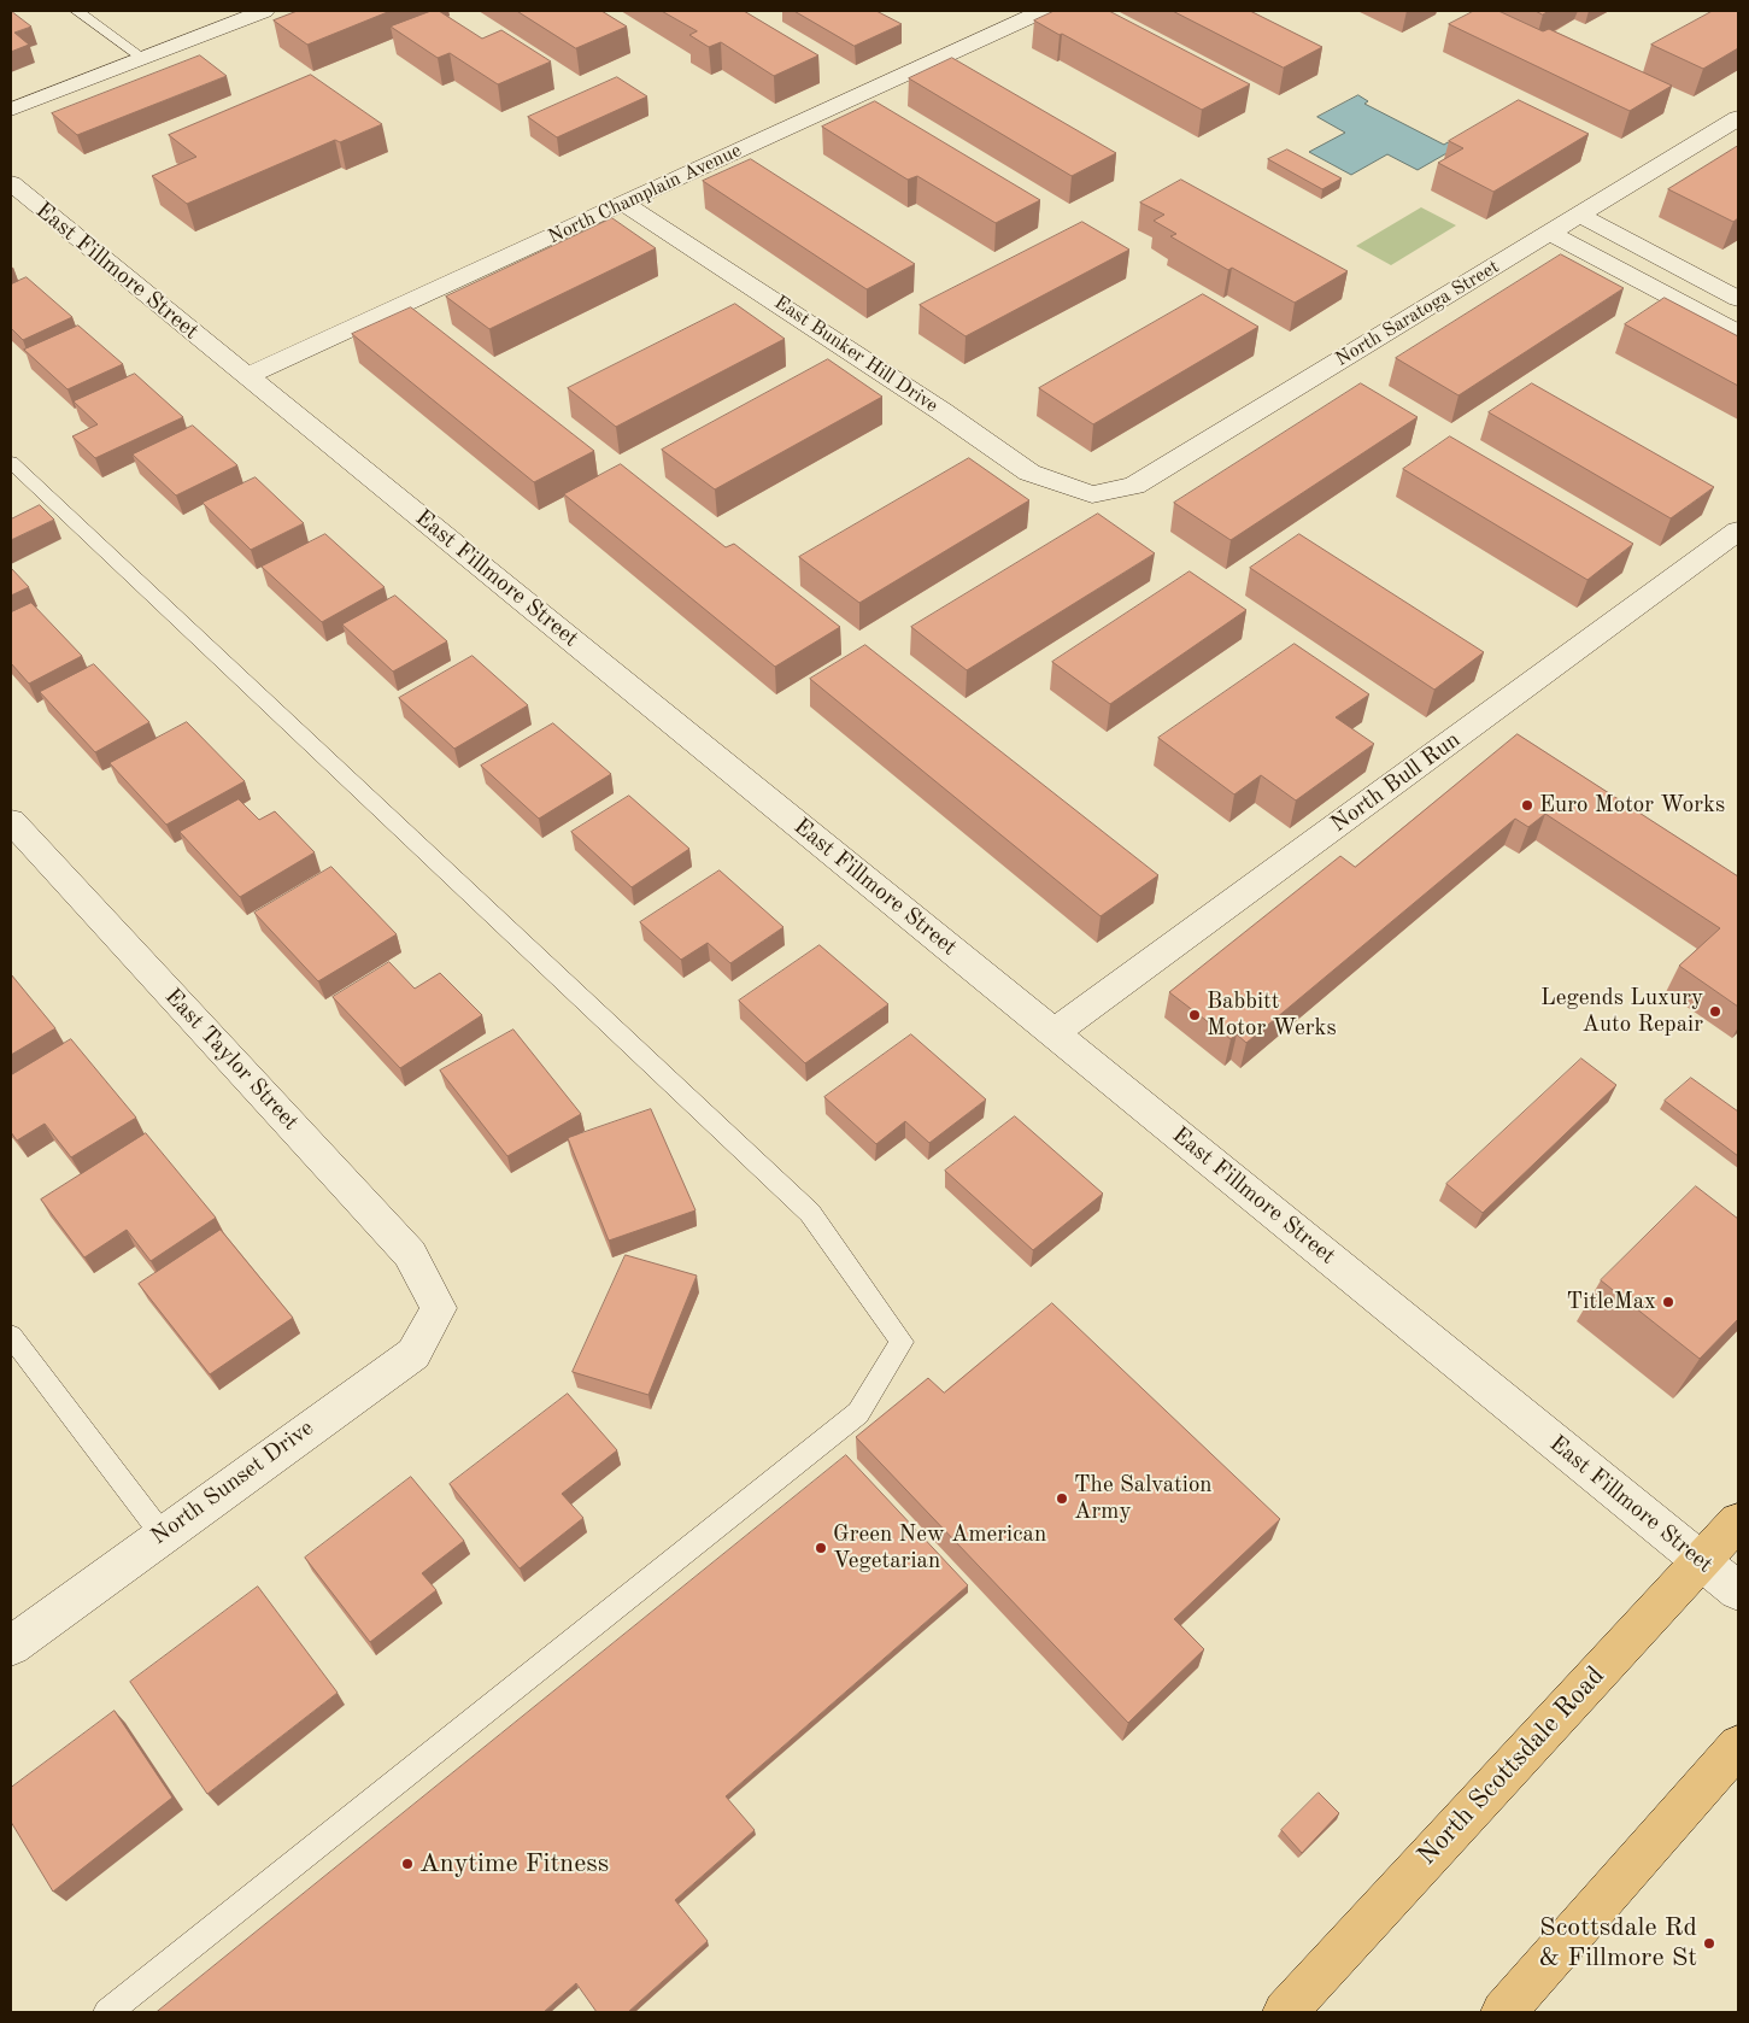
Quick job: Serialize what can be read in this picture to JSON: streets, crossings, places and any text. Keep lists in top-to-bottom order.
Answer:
{
  "streets": {
    "main road": ["North Scottsdale Road"],
    "street": [
      "North Champlain Avenue",
      "East Fillmore Street",
      "North Saratoga Street",
      "East Bunker Hill Drive",
      "North Bull Run",
      "East Taylor Street",
      "North Sunset Drive"
    ]
  },
  "crossings": [
    ["North Champlain Avenue", "East Fillmore Street"],
    ["North Champlain Avenue", "East Bunker Hill Drive"],
    ["East Fillmore Street", "North Bull Run"],
    ["East Fillmore Street", "North Scottsdale Road"],
    ["North Saratoga Street", "East Bunker Hill Drive"],
    ["East Taylor Street", "North Sunset Drive"]
  ],
  "places": [
    "Euro Motor Works",
    "Legends Luxury Auto Repair",
    "Babbitt Motor Werks",
    "TitleMax",
    "The Salvation Army",
    "Green New American Vegetarian",
    "Anytime Fitness",
    "Scottsdale Rd & Fillmore St"
  ]
}
